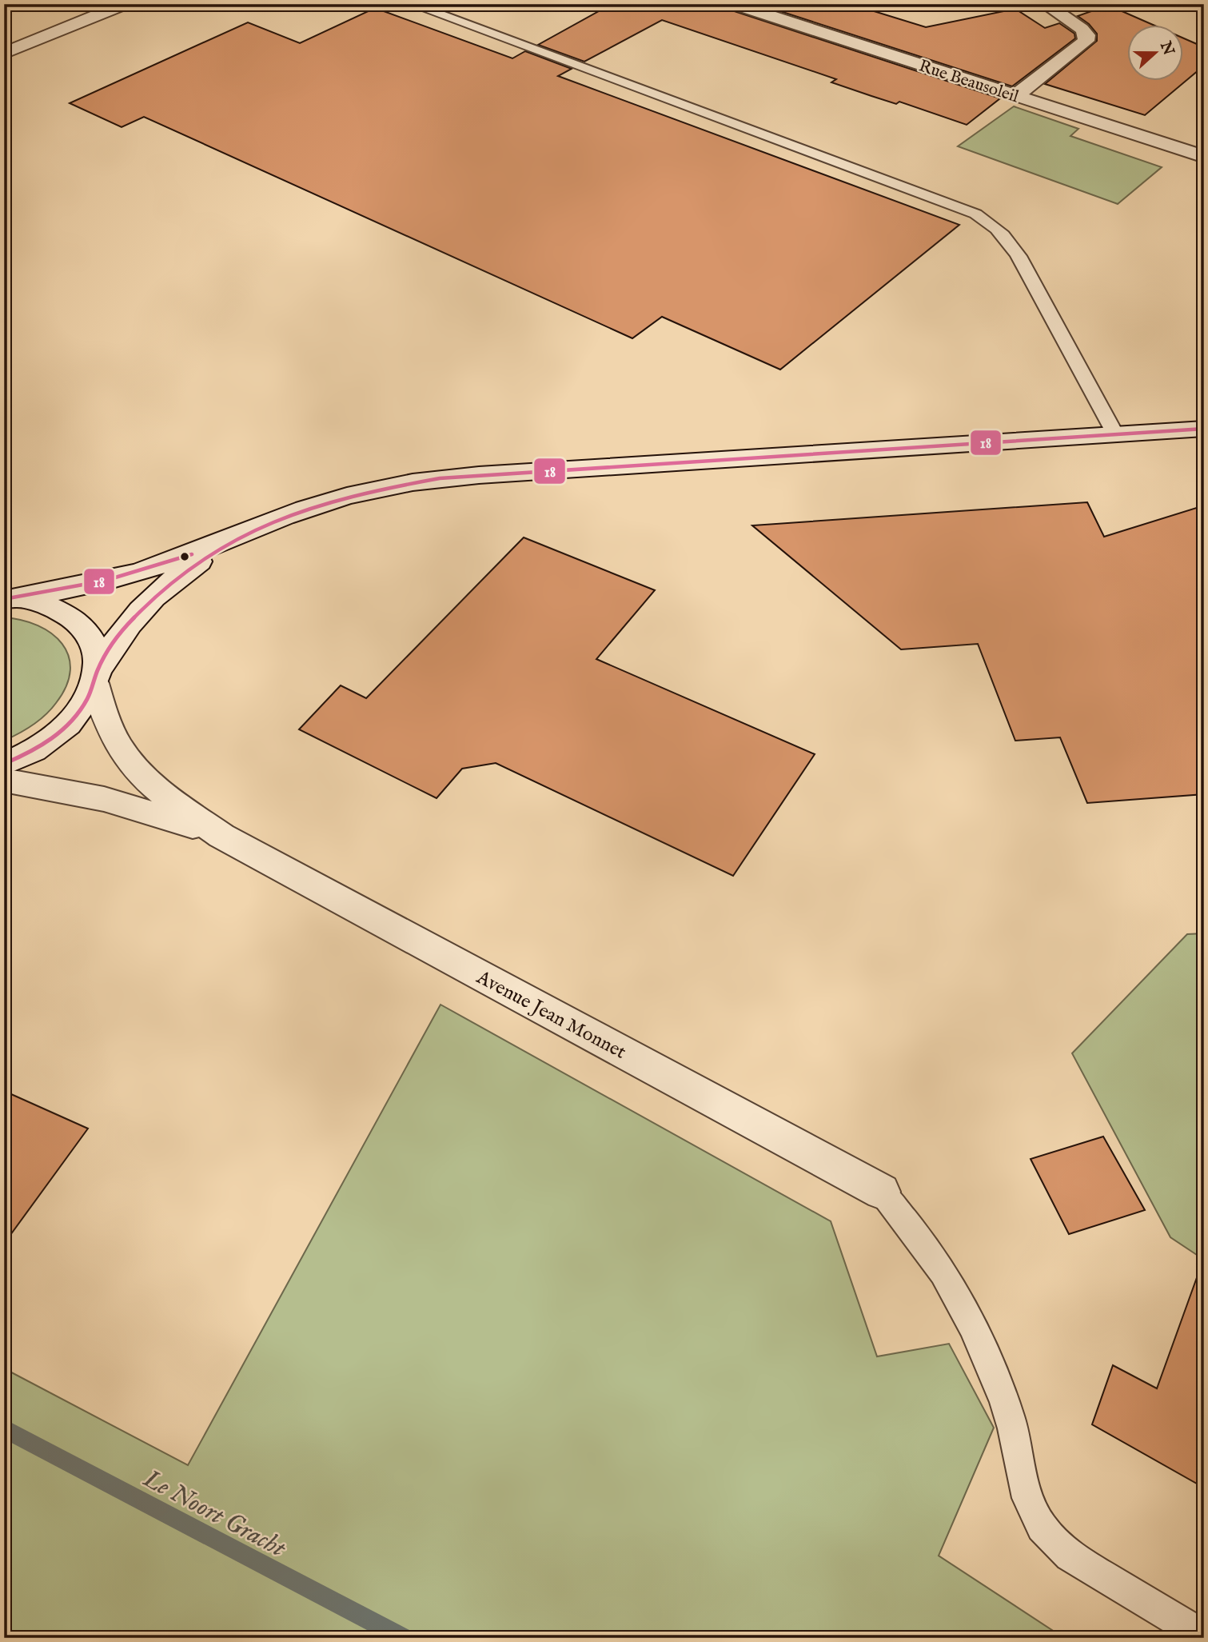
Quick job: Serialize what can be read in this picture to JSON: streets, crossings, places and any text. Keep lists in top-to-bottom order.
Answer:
{
  "streets": {
    "street": ["Rue Beausoleil", "Avenue Jean Monnet"]
  },
  "water": ["Le Noort Gracht"],
  "lines": ["transit line 18"],
  "north": "right"
}
